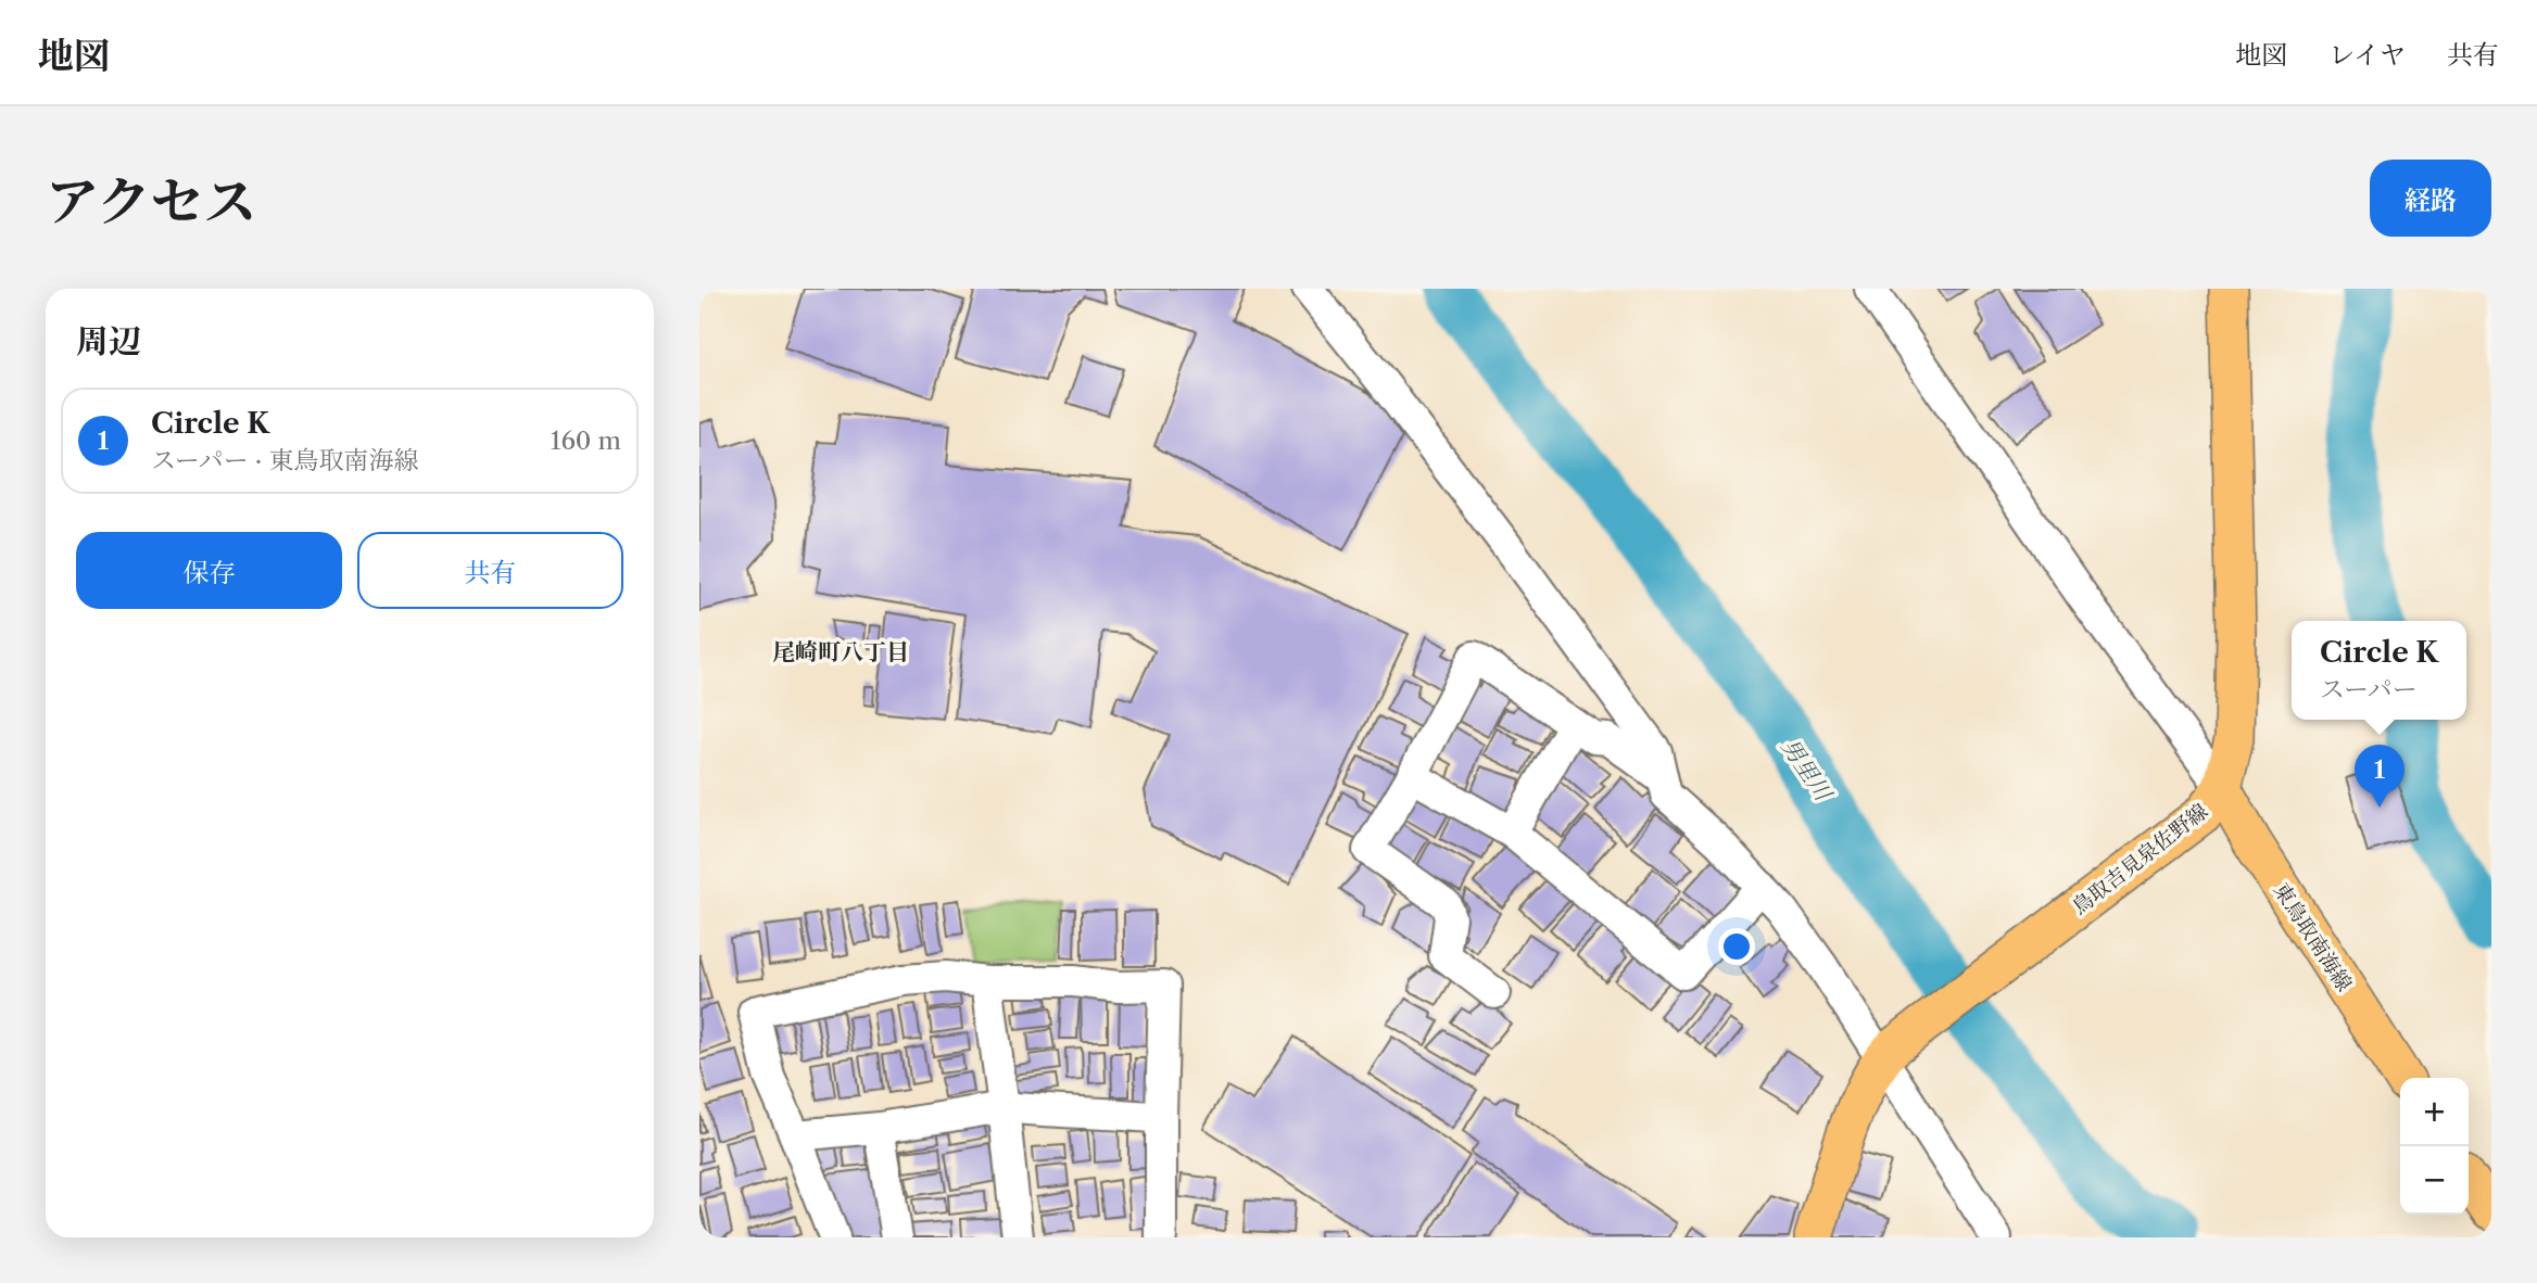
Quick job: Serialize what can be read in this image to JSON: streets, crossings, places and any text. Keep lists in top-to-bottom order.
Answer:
{
  "streets": {
    "main road": ["鳥取吉見泉佐野線", "東鳥取南海線"]
  },
  "crossings": [
    ["鳥取吉見泉佐野線", "東鳥取南海線"]
  ],
  "districts": ["尾崎町八丁目"],
  "water": ["男里川"],
  "page": {
    "header": "地図",
    "nav": ["地図", "レイヤ", "共有"],
    "title": "アクセス",
    "buttons": [
      "経路",
      ["保存", "共有"]
    ],
    "heading": "周辺",
    "list": [
      {
        "mark": "1",
        "name": "Circle K",
        "note": "スーパー · 東鳥取南海線",
        "value": "160 m"
      }
    ],
    "popup": ["Circle K", "スーパー"],
    "pins": "1",
    "map_buttons": ["+", "−"]
  }
}
